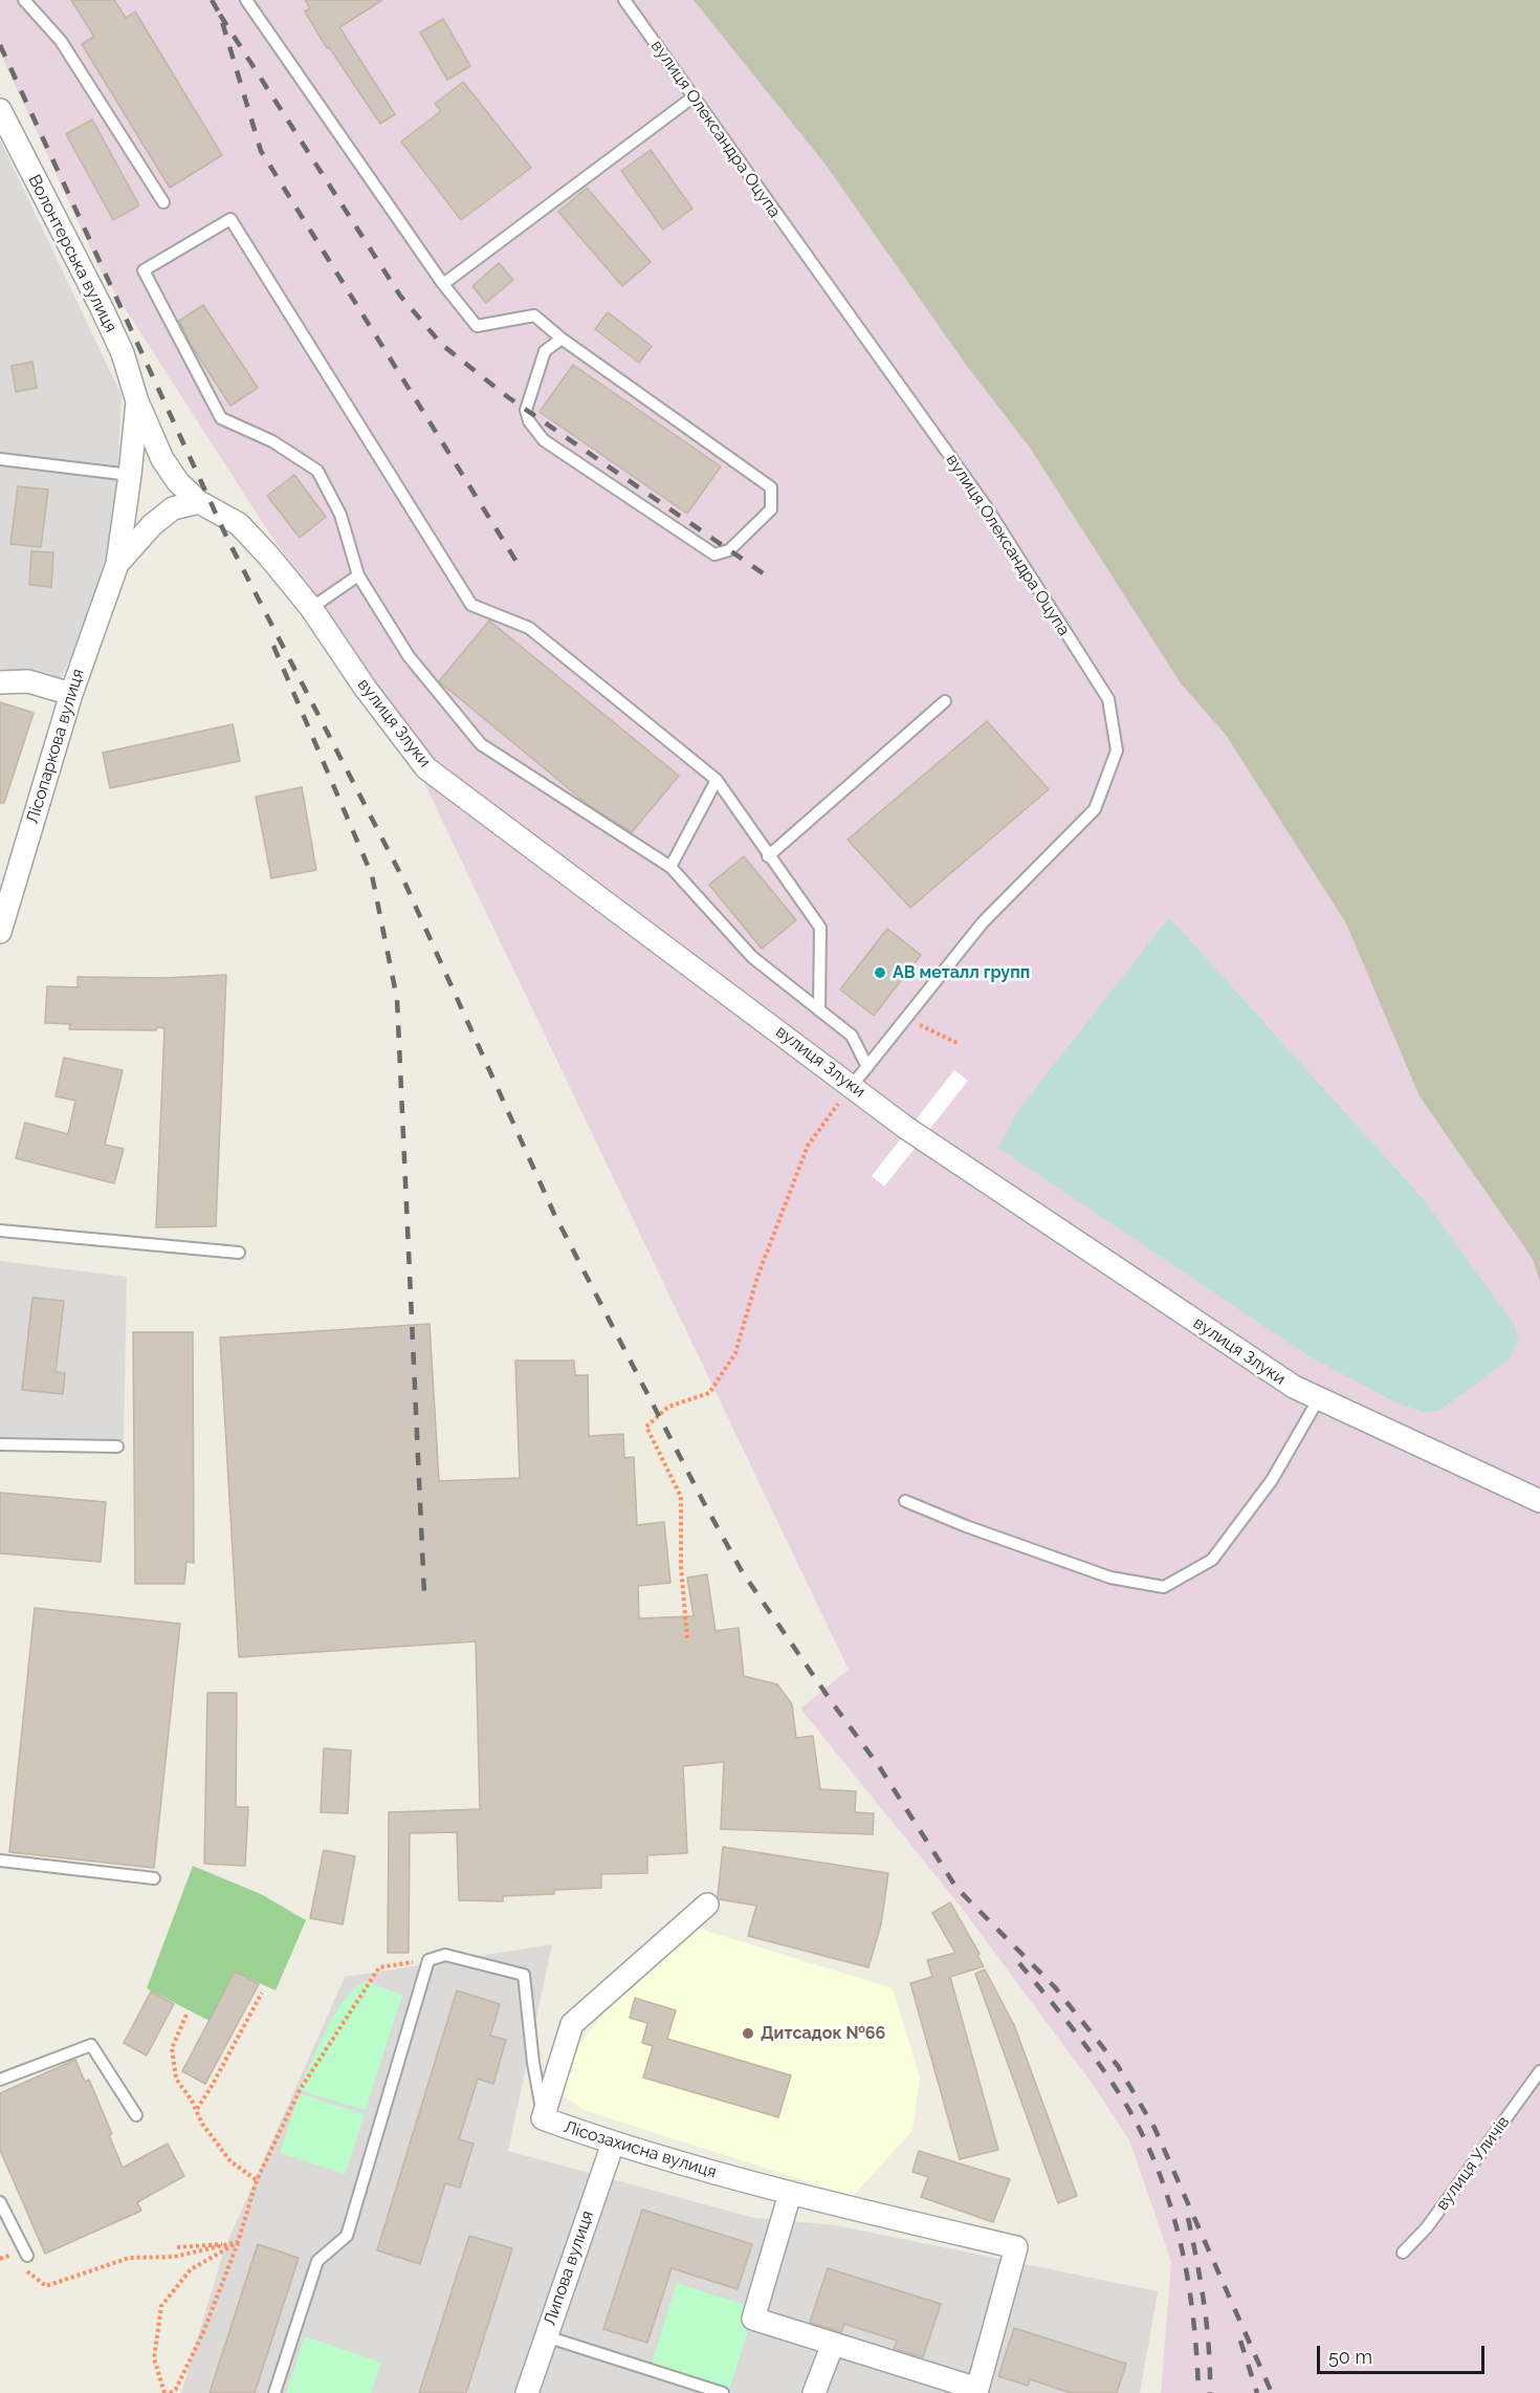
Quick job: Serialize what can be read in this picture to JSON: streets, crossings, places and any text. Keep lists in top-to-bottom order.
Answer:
{
  "streets": {
    "street": [
      "Волонтерська вулиця",
      "вулиця Злуки",
      "Лісопаркова вулиця",
      "Лісозахисна вулиця",
      "Липова вулиця"
    ],
    "lane": ["вулиця Олександра Оцупа", "вулиця Уличів"]
  },
  "crossings": [
    ["вулиця Олександра Оцупа", "вулиця Злуки"],
    ["Волонтерська вулиця", "вулиця Злуки"],
    ["Волонтерська вулиця", "Лісопаркова вулиця"],
    ["вулиця Злуки", "Лісопаркова вулиця"],
    ["Лісозахисна вулиця", "Липова вулиця"]
  ],
  "places": ["АВ металл групп", "Дитсадок №66"],
  "scale_bar": "50 m"
}
